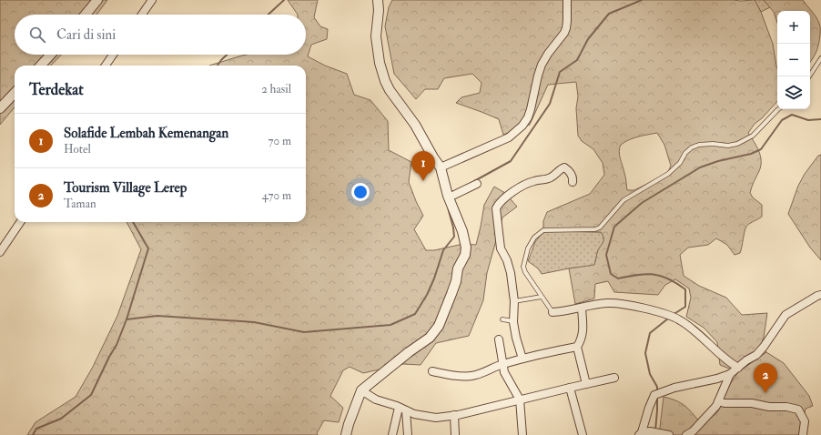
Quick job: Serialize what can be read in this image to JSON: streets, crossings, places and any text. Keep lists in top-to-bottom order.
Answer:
{
  "page": {
    "map_buttons": ["+", "−"],
    "search": "Cari di sini",
    "heading": ["Terdekat", "2 hasil"],
    "list": [
      {
        "mark": "1",
        "name": "Solafide Lembah Kemenangan",
        "note": "Hotel",
        "value": "70 m"
      },
      {
        "mark": "2",
        "name": "Tourism Village Lerep",
        "note": "Taman",
        "value": "470 m"
      }
    ],
    "pins": ["1", "2"]
  }
}
